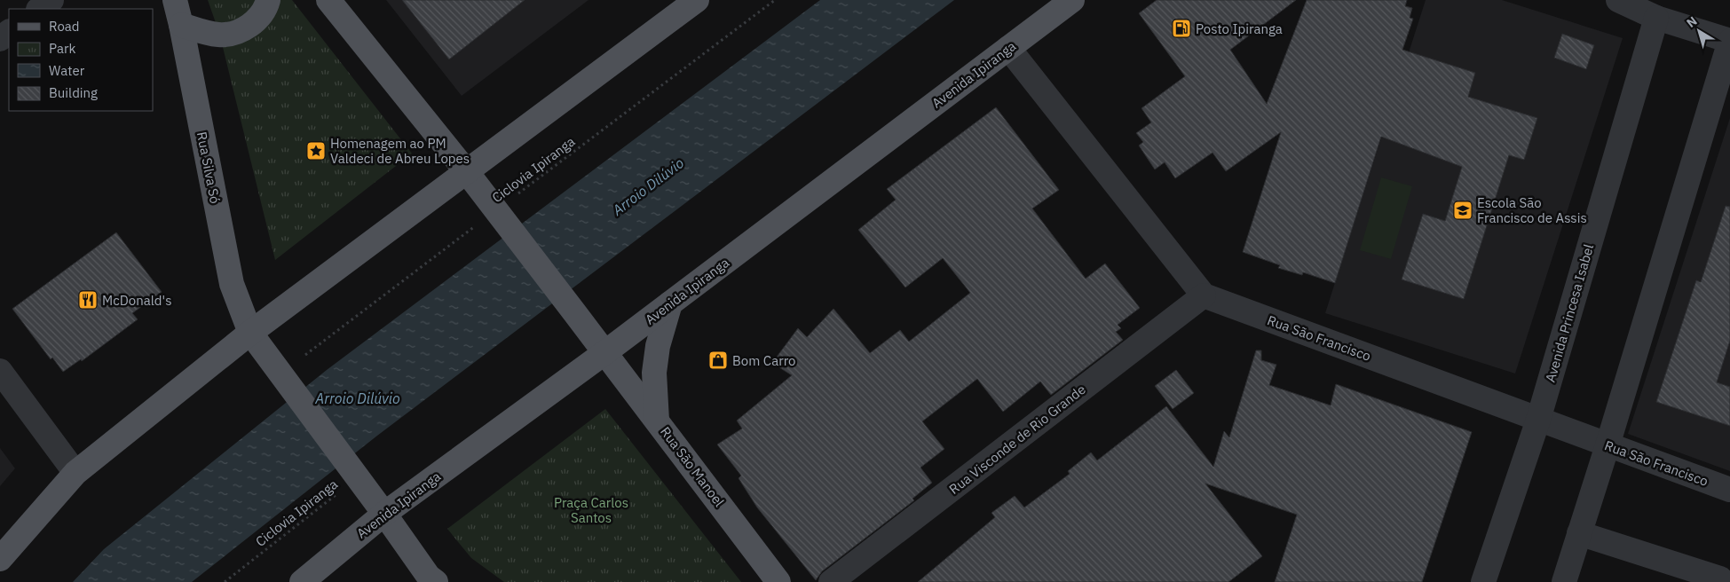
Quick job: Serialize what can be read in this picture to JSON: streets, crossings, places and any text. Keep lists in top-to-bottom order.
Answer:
{
  "streets": {
    "main road": ["Avenida Ipiranga", "Rua Silva Só", "Rua São Manoel"],
    "street": ["Avenida Princesa Isabel", "Rua São Francisco", "Rua Visconde de Rio Grande"],
    "path": ["Ciclovia Ipiranga"]
  },
  "crossings": [
    ["Avenida Ipiranga", "Rua Silva Só"],
    ["Avenida Ipiranga", "Rua São Manoel"],
    ["Rua Silva Só", "Ciclovia Ipiranga"],
    ["Ciclovia Ipiranga", "Rua São Manoel"],
    ["Avenida Princesa Isabel", "Rua São Francisco"],
    ["Rua São Francisco", "Rua Visconde de Rio Grande"]
  ],
  "water": ["Arroio Dilúvio"],
  "parks": ["Praça Carlos Santos"],
  "places": {
    "fuel station": ["Posto Ipiranga"],
    "place": ["Homenagem ao PM Valdeci de Abreu Lopes"],
    "school or university": ["Escola São Francisco de Assis"],
    "restaurant": ["McDonald's"],
    "shop": ["Bom Carro"]
  },
  "legend": [
    "Road",
    "Park",
    "Water",
    "Building"
  ],
  "north": "top left"
}
